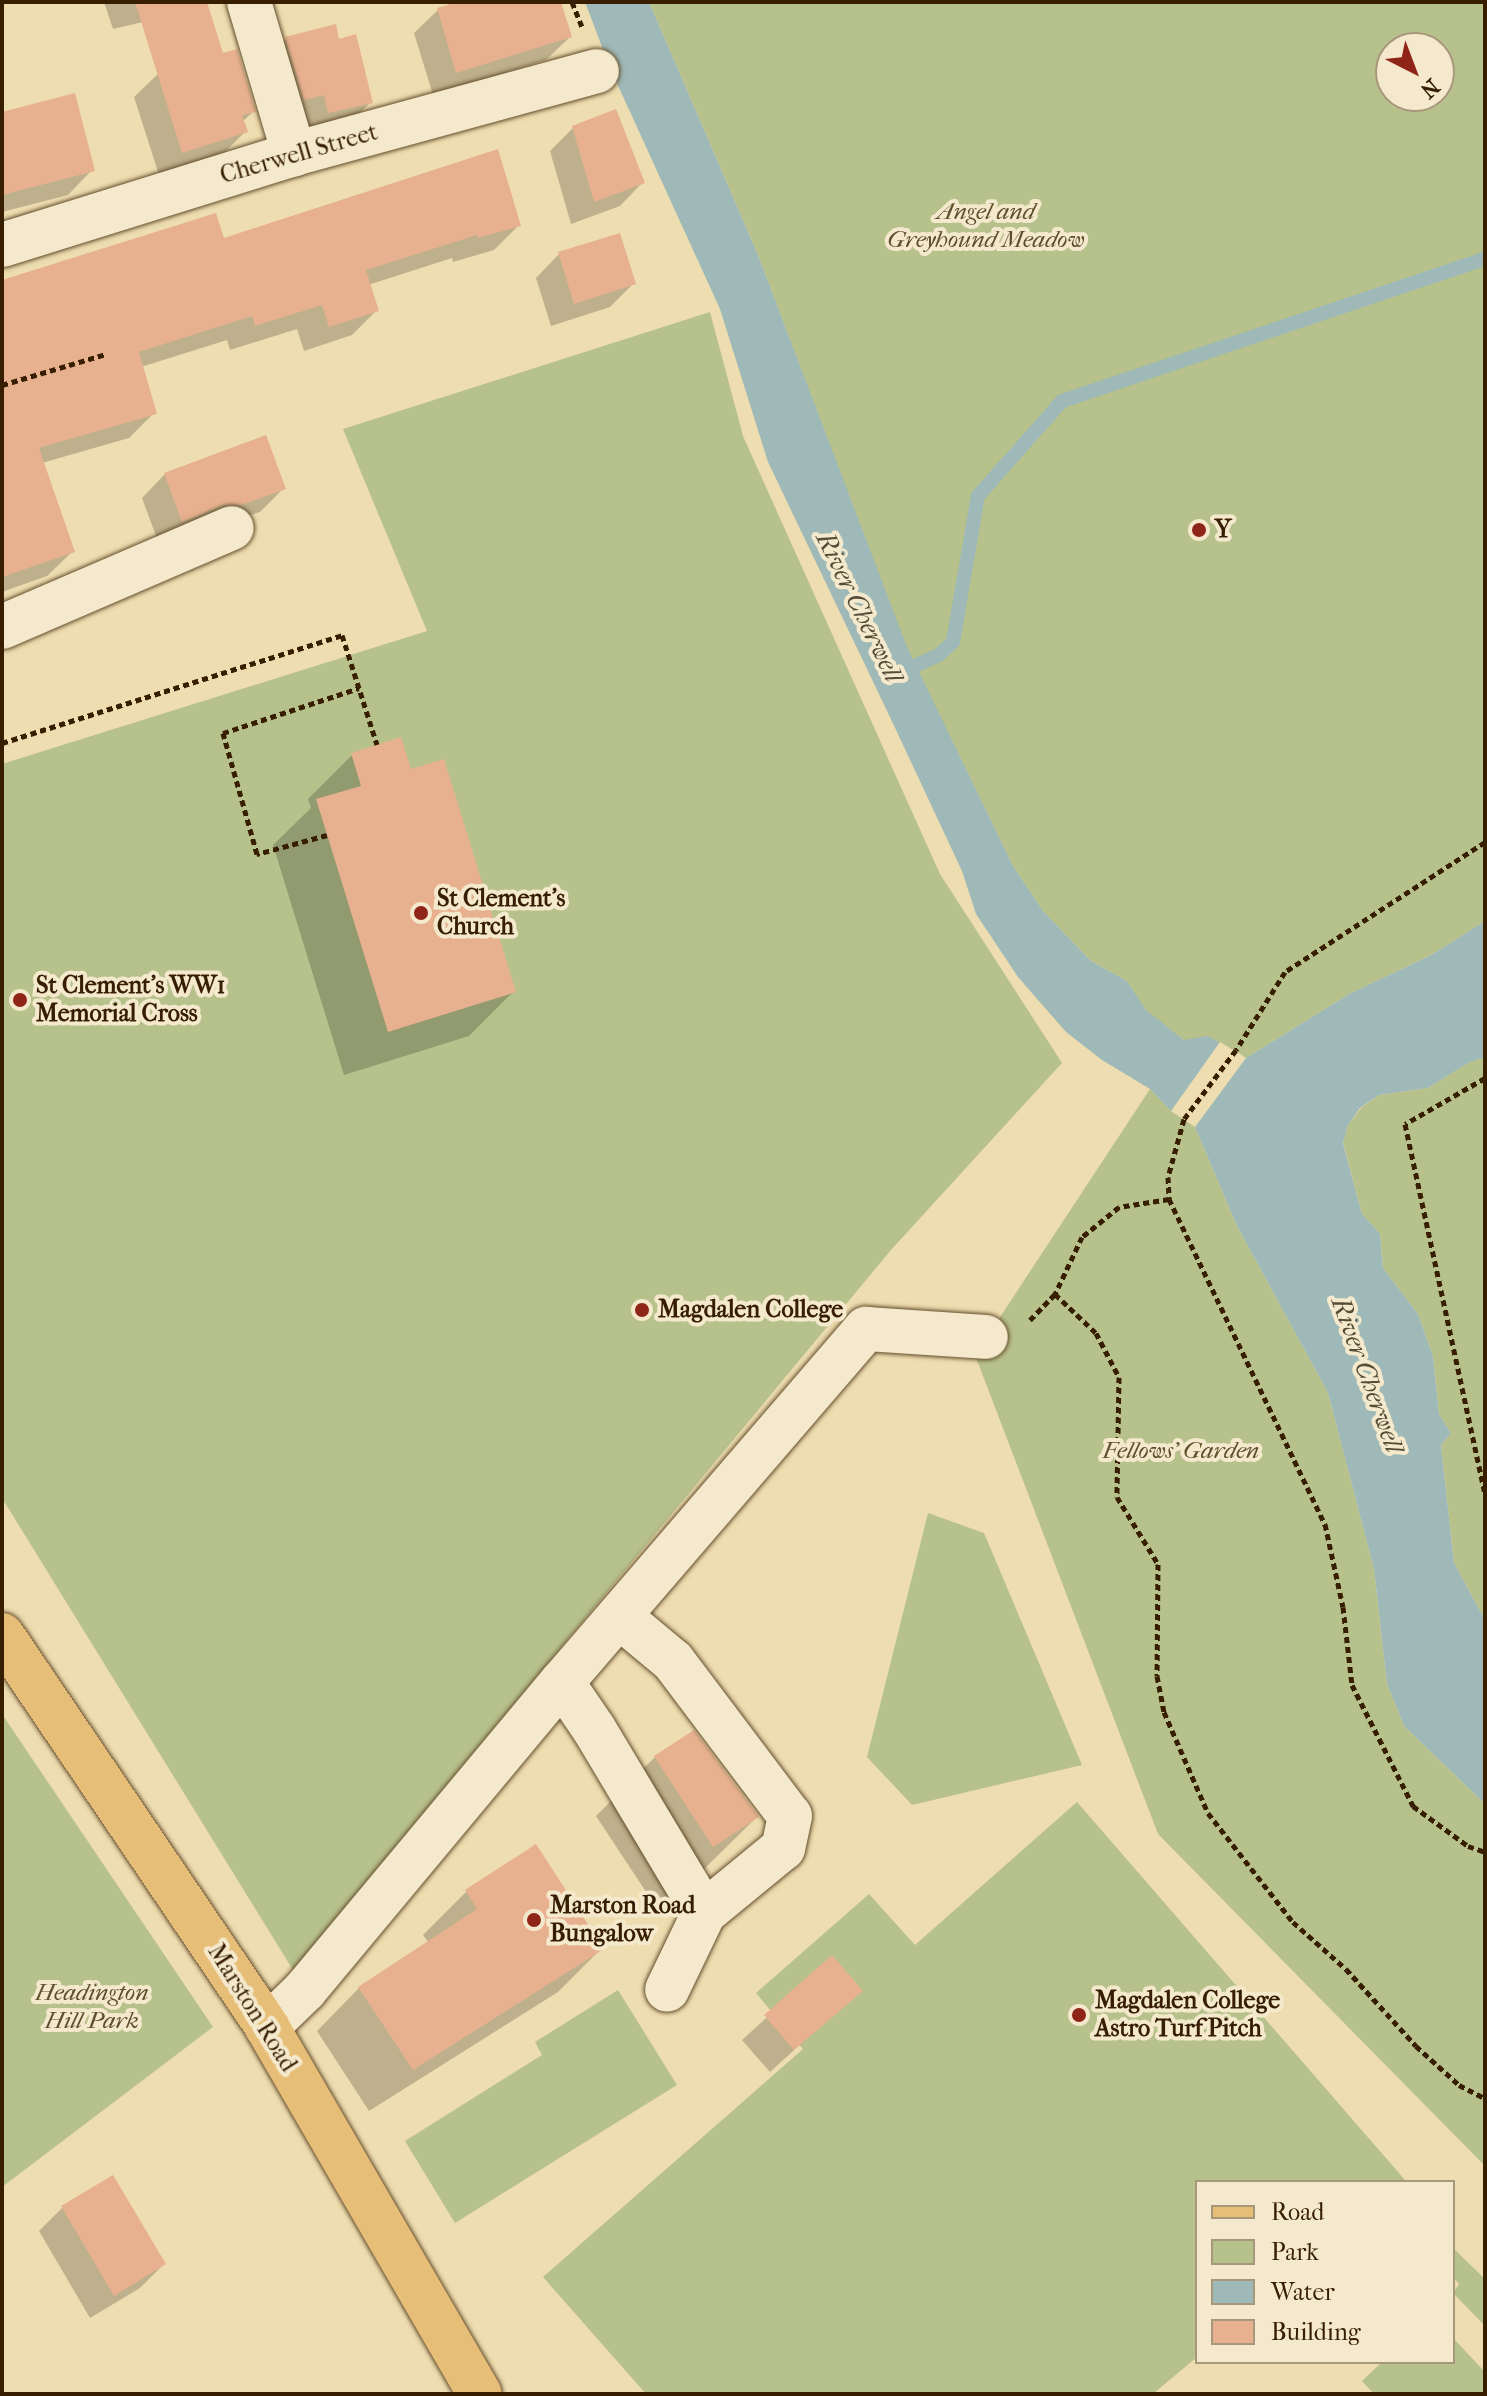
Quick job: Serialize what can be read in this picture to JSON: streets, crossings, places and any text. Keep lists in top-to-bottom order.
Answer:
{
  "streets": {
    "main road": ["Marston Road"],
    "street": ["Cherwell Street"]
  },
  "water": ["River Cherwell"],
  "parks": ["Angel and Greyhound Meadow", "Fellows' Garden", "Headington Hill Park"],
  "places": [
    "Y",
    "St Clement's Church",
    "St Clement's WW1 Memorial Cross",
    "Magdalen College",
    "Marston Road Bungalow",
    "Magdalen College Astro Turf Pitch"
  ],
  "legend": [
    "Road",
    "Park",
    "Water",
    "Building"
  ],
  "north": "bottom right"
}
